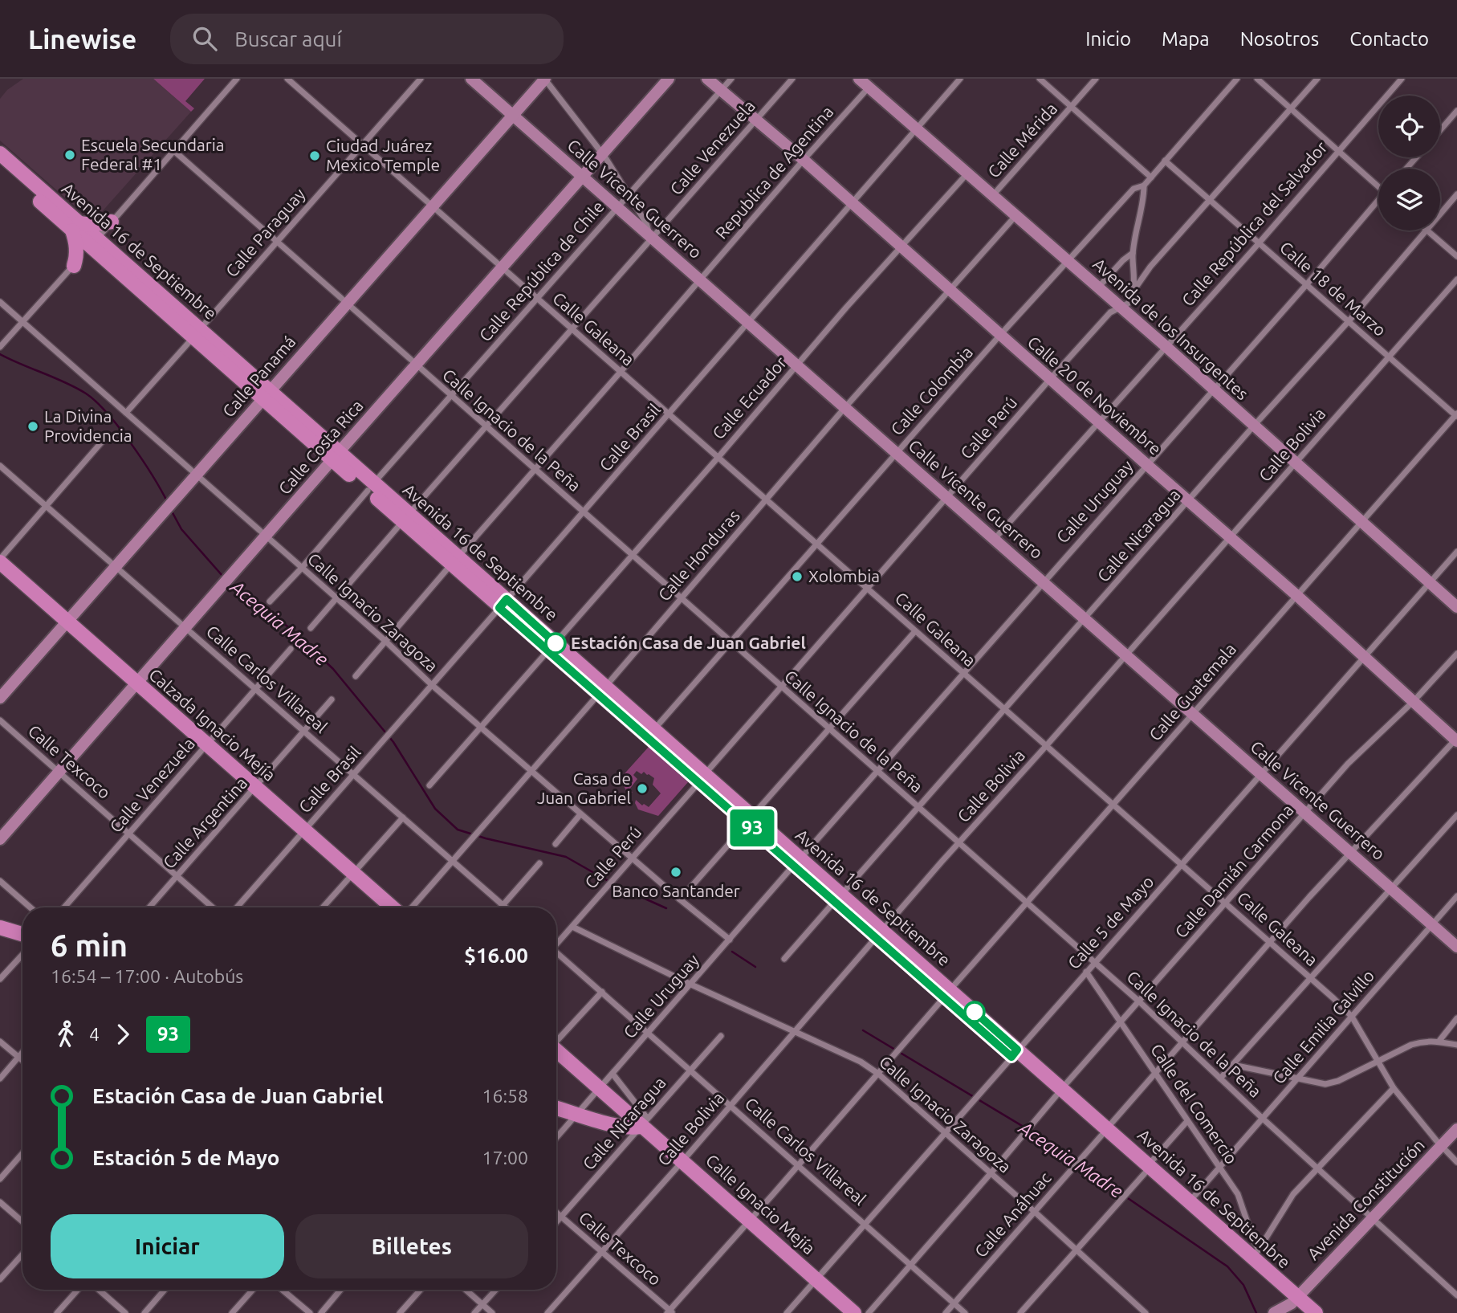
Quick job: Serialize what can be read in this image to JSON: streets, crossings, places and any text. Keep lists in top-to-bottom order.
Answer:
{
  "streets": {
    "main road": [
      "Calle Vicente Guerrero",
      "Avenida 16 de Septiembre",
      "Avenida de los Insurgentes",
      "Calle Panamá",
      "Calle 20 de Noviembre",
      "Calle Costa Rica",
      "Calzada Ignacio Mejía",
      "Avenida Constitución",
      "Calle Ignacio Mejía"
    ],
    "street": [
      "Calle Mérida",
      "Calle Venezuela",
      "Republica de Agentina",
      "Calle República del Salvador",
      "Calle Paraguay",
      "Calle República de Chile",
      "Calle 18 de Marzo",
      "Calle Galeana",
      "Calle Colombia",
      "Calle Ecuador",
      "Calle Perú",
      "Calle Ignacio de la Peña",
      "Calle Brasil",
      "Calle Bolivia",
      "Calle Uruguay",
      "Calle Nicaragua",
      "Calle Honduras",
      "Calle Ignacio Zaragoza",
      "Calle Carlos Villareal",
      "Calle Guatemala",
      "Calle Texcoco",
      "Calle Argentina",
      "Calle Damián Carmona",
      "Calle 5 de Mayo",
      "Calle Emilia Calvillo",
      "Calle del Comercio",
      "Calle Anáhuac"
    ]
  },
  "crossings": [
    ["Calle Mérida", "Avenida de los Insurgentes"],
    ["Calle Venezuela", "Calle Vicente Guerrero"],
    ["Calle Venezuela", "Avenida 16 de Septiembre"],
    ["Calle Venezuela", "Calle Galeana"],
    ["Calle Venezuela", "Calle 20 de Noviembre"],
    ["Calle Venezuela", "Calle Ignacio de la Peña"],
    ["Calle Venezuela", "Calle Ignacio Zaragoza"],
    ["Calle Venezuela", "Calle Carlos Villareal"],
    ["Calle Venezuela", "Calzada Ignacio Mejía"],
    ["Calle Venezuela", "Calle Texcoco"],
    ["Republica de Agentina", "Calle Vicente Guerrero"],
    ["Republica de Agentina", "Avenida 16 de Septiembre"],
    ["Republica de Agentina", "Calle Galeana"],
    ["Republica de Agentina", "Avenida de los Insurgentes"],
    ["Republica de Agentina", "Calle 20 de Noviembre"],
    ["Republica de Agentina", "Calle Ignacio de la Peña"],
    ["Calle Vicente Guerrero", "Calle República del Salvador"],
    ["Calle Vicente Guerrero", "Calle República de Chile"],
    ["Calle Vicente Guerrero", "Calle Panamá"],
    ["Calle Vicente Guerrero", "Calle Colombia"],
    ["Calle Vicente Guerrero", "Calle Ecuador"],
    ["Calle Vicente Guerrero", "Calle Perú"],
    ["Calle Vicente Guerrero", "Calle Brasil"],
    ["Calle Vicente Guerrero", "Calle Bolivia"],
    ["Calle Vicente Guerrero", "Calle Costa Rica"],
    ["Calle Vicente Guerrero", "Calle Uruguay"],
    ["Calle Vicente Guerrero", "Calle Nicaragua"],
    ["Calle Vicente Guerrero", "Calle Honduras"],
    ["Calle Vicente Guerrero", "Calle Guatemala"],
    ["Calle Vicente Guerrero", "Calle Damián Carmona"],
    ["Calle Vicente Guerrero", "Calle 5 de Mayo"],
    ["Calle Vicente Guerrero", "Calle Emilia Calvillo"],
    ["Calle Vicente Guerrero", "Calle Anáhuac"],
    ["Calle República del Salvador", "Calle 18 de Marzo"],
    ["Calle República del Salvador", "Avenida de los Insurgentes"],
    ["Calle República del Salvador", "Calle 20 de Noviembre"],
    ["Calle Paraguay", "Avenida 16 de Septiembre"],
    ["Calle Paraguay", "Calle Galeana"],
    ["Calle Paraguay", "Calle Ignacio de la Peña"],
    ["Calle Paraguay", "Calle Ignacio Zaragoza"],
    ["Avenida 16 de Septiembre", "Calle República de Chile"],
    ["Avenida 16 de Septiembre", "Calle Panamá"],
    ["Avenida 16 de Septiembre", "Calle Colombia"],
    ["Avenida 16 de Septiembre", "Calle Ecuador"],
    ["Avenida 16 de Septiembre", "Calle Perú"],
    ["Avenida 16 de Septiembre", "Calle Brasil"],
    ["Avenida 16 de Septiembre", "Calle Bolivia"],
    ["Avenida 16 de Septiembre", "Calle Costa Rica"],
    ["Avenida 16 de Septiembre", "Calle Uruguay"],
    ["Avenida 16 de Septiembre", "Calle Nicaragua"],
    ["Avenida 16 de Septiembre", "Calle Honduras"],
    ["Avenida 16 de Septiembre", "Calle Guatemala"],
    ["Avenida 16 de Septiembre", "Calle Damián Carmona"],
    ["Avenida 16 de Septiembre", "Calle 5 de Mayo"],
    ["Avenida 16 de Septiembre", "Calle Emilia Calvillo"],
    ["Avenida 16 de Septiembre", "Calle del Comercio"],
    ["Avenida 16 de Septiembre", "Avenida Constitución"],
    ["Avenida 16 de Septiembre", "Calle Anáhuac"],
    ["Calle República de Chile", "Calle Galeana"],
    ["Calle República de Chile", "Calle 20 de Noviembre"],
    ["Calle República de Chile", "Calle Ignacio de la Peña"],
    ["Calle República de Chile", "Calle Ignacio Zaragoza"],
    ["Calle 18 de Marzo", "Calle Colombia"],
    ["Calle 18 de Marzo", "Calle Bolivia"],
    ["Calle 18 de Marzo", "Calle Uruguay"],
    ["Calle 18 de Marzo", "Calle Nicaragua"],
    ["Calle 18 de Marzo", "Calle Guatemala"],
    ["Calle Galeana", "Calle Panamá"],
    ["Calle Galeana", "Calle Colombia"],
    ["Calle Galeana", "Calle Ecuador"],
    ["Calle Galeana", "Calle Perú"],
    ["Calle Galeana", "Calle Brasil"],
    ["Calle Galeana", "Calle Bolivia"],
    ["Calle Galeana", "Calle Costa Rica"],
    ["Calle Galeana", "Calle Uruguay"],
    ["Calle Galeana", "Calle Nicaragua"],
    ["Calle Galeana", "Calle Honduras"],
    ["Calle Galeana", "Calle Guatemala"],
    ["Calle Galeana", "Calle Damián Carmona"],
    ["Calle Galeana", "Calle 5 de Mayo"],
    ["Calle Galeana", "Calle Emilia Calvillo"],
    ["Calle Galeana", "Avenida Constitución"],
    ["Calle Galeana", "Calle Anáhuac"],
    ["Avenida de los Insurgentes", "Calle Colombia"],
    ["Avenida de los Insurgentes", "Calle Ecuador"],
    ["Avenida de los Insurgentes", "Calle Perú"],
    ["Avenida de los Insurgentes", "Calle Brasil"],
    ["Avenida de los Insurgentes", "Calle Bolivia"],
    ["Avenida de los Insurgentes", "Calle Uruguay"],
    ["Avenida de los Insurgentes", "Calle Nicaragua"],
    ["Avenida de los Insurgentes", "Calle Honduras"],
    ["Avenida de los Insurgentes", "Calle Guatemala"],
    ["Avenida de los Insurgentes", "Calle 5 de Mayo"],
    ["Calle Panamá", "Calle Ignacio de la Peña"],
    ["Calle Panamá", "Calle Ignacio Zaragoza"],
    ["Calle Panamá", "Calle Carlos Villareal"],
    ["Calle Panamá", "Calzada Ignacio Mejía"],
    ["Calle Colombia", "Calle 20 de Noviembre"],
    ["Calle Colombia", "Calle Ignacio de la Peña"],
    ["Calle 20 de Noviembre", "Calle Ecuador"],
    ["Calle 20 de Noviembre", "Calle Perú"],
    ["Calle 20 de Noviembre", "Calle Brasil"],
    ["Calle 20 de Noviembre", "Calle Bolivia"],
    ["Calle 20 de Noviembre", "Calle Uruguay"],
    ["Calle 20 de Noviembre", "Calle Nicaragua"],
    ["Calle 20 de Noviembre", "Calle Honduras"],
    ["Calle 20 de Noviembre", "Calle Guatemala"],
    ["Calle 20 de Noviembre", "Calle Damián Carmona"],
    ["Calle 20 de Noviembre", "Calle 5 de Mayo"],
    ["Calle 20 de Noviembre", "Calle Anáhuac"],
    ["Calle Ecuador", "Calle Ignacio de la Peña"],
    ["Calle Ecuador", "Calle Ignacio Zaragoza"],
    ["Calle Perú", "Calle Ignacio de la Peña"],
    ["Calle Perú", "Calle Ignacio Zaragoza"],
    ["Calle Ignacio de la Peña", "Calle Brasil"],
    ["Calle Ignacio de la Peña", "Calle Bolivia"],
    ["Calle Ignacio de la Peña", "Calle Costa Rica"],
    ["Calle Ignacio de la Peña", "Calle Uruguay"],
    ["Calle Ignacio de la Peña", "Calle Nicaragua"],
    ["Calle Ignacio de la Peña", "Calle Honduras"],
    ["Calle Ignacio de la Peña", "Calle Guatemala"],
    ["Calle Ignacio de la Peña", "Calle Damián Carmona"],
    ["Calle Ignacio de la Peña", "Calle 5 de Mayo"],
    ["Calle Ignacio de la Peña", "Calle Emilia Calvillo"],
    ["Calle Ignacio de la Peña", "Avenida Constitución"],
    ["Calle Ignacio de la Peña", "Calle Anáhuac"],
    ["Calle Brasil", "Calle Ignacio Zaragoza"],
    ["Calle Brasil", "Calle Carlos Villareal"],
    ["Calle Brasil", "Calzada Ignacio Mejía"],
    ["Calle Bolivia", "Calle Ignacio Zaragoza"],
    ["Calle Bolivia", "Calle Carlos Villareal"],
    ["Calle Bolivia", "Calle Texcoco"],
    ["Calle Bolivia", "Calle Ignacio Mejía"],
    ["Calle Costa Rica", "Calle Ignacio Zaragoza"],
    ["Calle Costa Rica", "Calle Carlos Villareal"],
    ["Calle Costa Rica", "Calzada Ignacio Mejía"],
    ["Calle Costa Rica", "Calle Texcoco"],
    ["Calle Uruguay", "Calle Ignacio Zaragoza"],
    ["Calle Uruguay", "Calle Carlos Villareal"],
    ["Calle Nicaragua", "Calle Carlos Villareal"],
    ["Calle Nicaragua", "Calle Texcoco"],
    ["Calle Nicaragua", "Calle Ignacio Mejía"],
    ["Calle Honduras", "Calle Ignacio Zaragoza"],
    ["Calle Honduras", "Calle Carlos Villareal"],
    ["Calle Ignacio Zaragoza", "Calle Guatemala"],
    ["Calle Ignacio Zaragoza", "Calle Damián Carmona"],
    ["Calle Ignacio Zaragoza", "Calle 5 de Mayo"],
    ["Calle Ignacio Zaragoza", "Calle Anáhuac"],
    ["Calle Carlos Villareal", "Calle Guatemala"],
    ["Calle Carlos Villareal", "Calle Argentina"],
    ["Calle Carlos Villareal", "Calle Damián Carmona"],
    ["Calle Carlos Villareal", "Calle 5 de Mayo"],
    ["Calle Carlos Villareal", "Calle Anáhuac"],
    ["Calle Guatemala", "Calle Texcoco"],
    ["Calle Guatemala", "Calle Ignacio Mejía"],
    ["Calzada Ignacio Mejía", "Calle Argentina"],
    ["Calle Texcoco", "Calle Argentina"],
    ["Calle Damián Carmona", "Calle del Comercio"],
    ["Calle 5 de Mayo", "Calle del Comercio"],
    ["Calle 5 de Mayo", "Calle Ignacio Mejía"],
    ["Calle Emilia Calvillo", "Calle del Comercio"],
    ["Calle del Comercio", "Calle Anáhuac"]
  ],
  "water": ["Acequia Madre"],
  "places": [
    "Escuela Secundaria Federal #1",
    "Ciudad Juárez Mexico Temple",
    "La Divina Providencia",
    "Xolombia",
    "Estación Casa de Juan Gabriel",
    "Casa de Juan Gabriel",
    "Banco Santander"
  ],
  "lines": ["bus line 93"],
  "page": {
    "header": "Linewise",
    "search": "Buscar aquí",
    "nav": [
      "Inicio",
      "Mapa",
      "Nosotros",
      "Contacto"
    ],
    "on_map": "93",
    "heading": ["6 min", "16:54 – 17:00 · Autobús", "$16.00"],
    "legs": ["4", "93"],
    "list": [
      {
        "name": "Estación Casa de Juan Gabriel",
        "value": "16:58"
      },
      {
        "name": "Estación 5 de Mayo",
        "value": "17:00"
      }
    ],
    "buttons": ["Iniciar", "Billetes"]
  }
}
